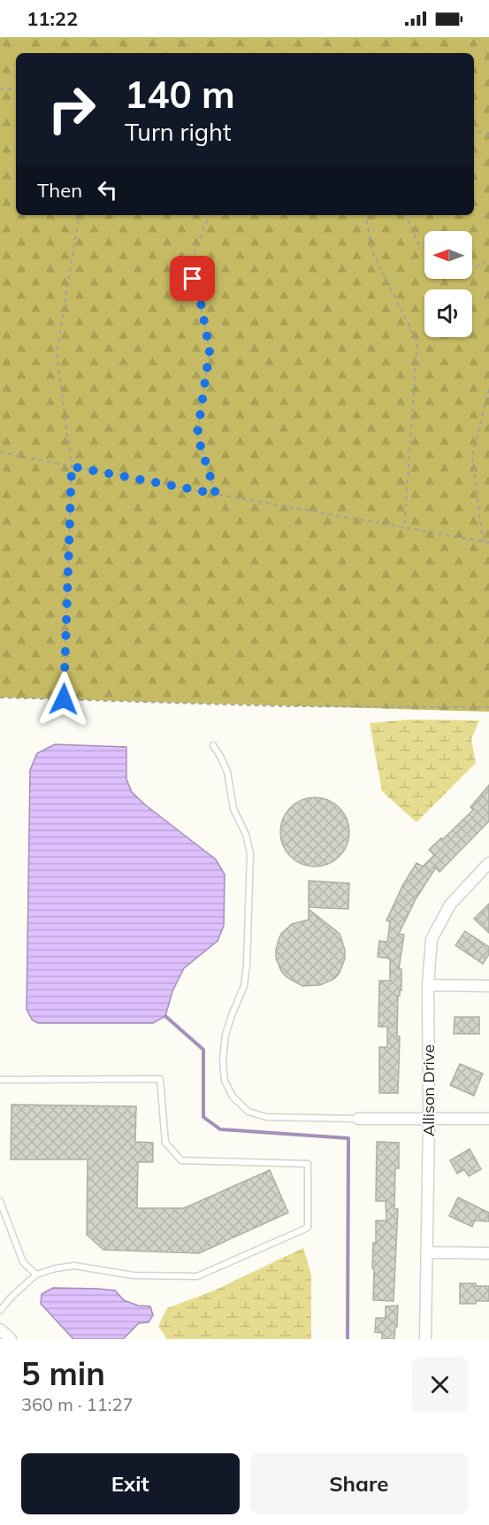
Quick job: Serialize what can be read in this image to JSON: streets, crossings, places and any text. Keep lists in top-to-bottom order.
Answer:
{
  "streets": {
    "street": ["Allison Drive"]
  },
  "north": "left",
  "page": {
    "status": "11:22",
    "turn": ["140 m", "Turn right"],
    "then": "Then",
    "heading": ["5 min", "360 m · 11:27"],
    "buttons": ["Exit", "Share"]
  }
}
